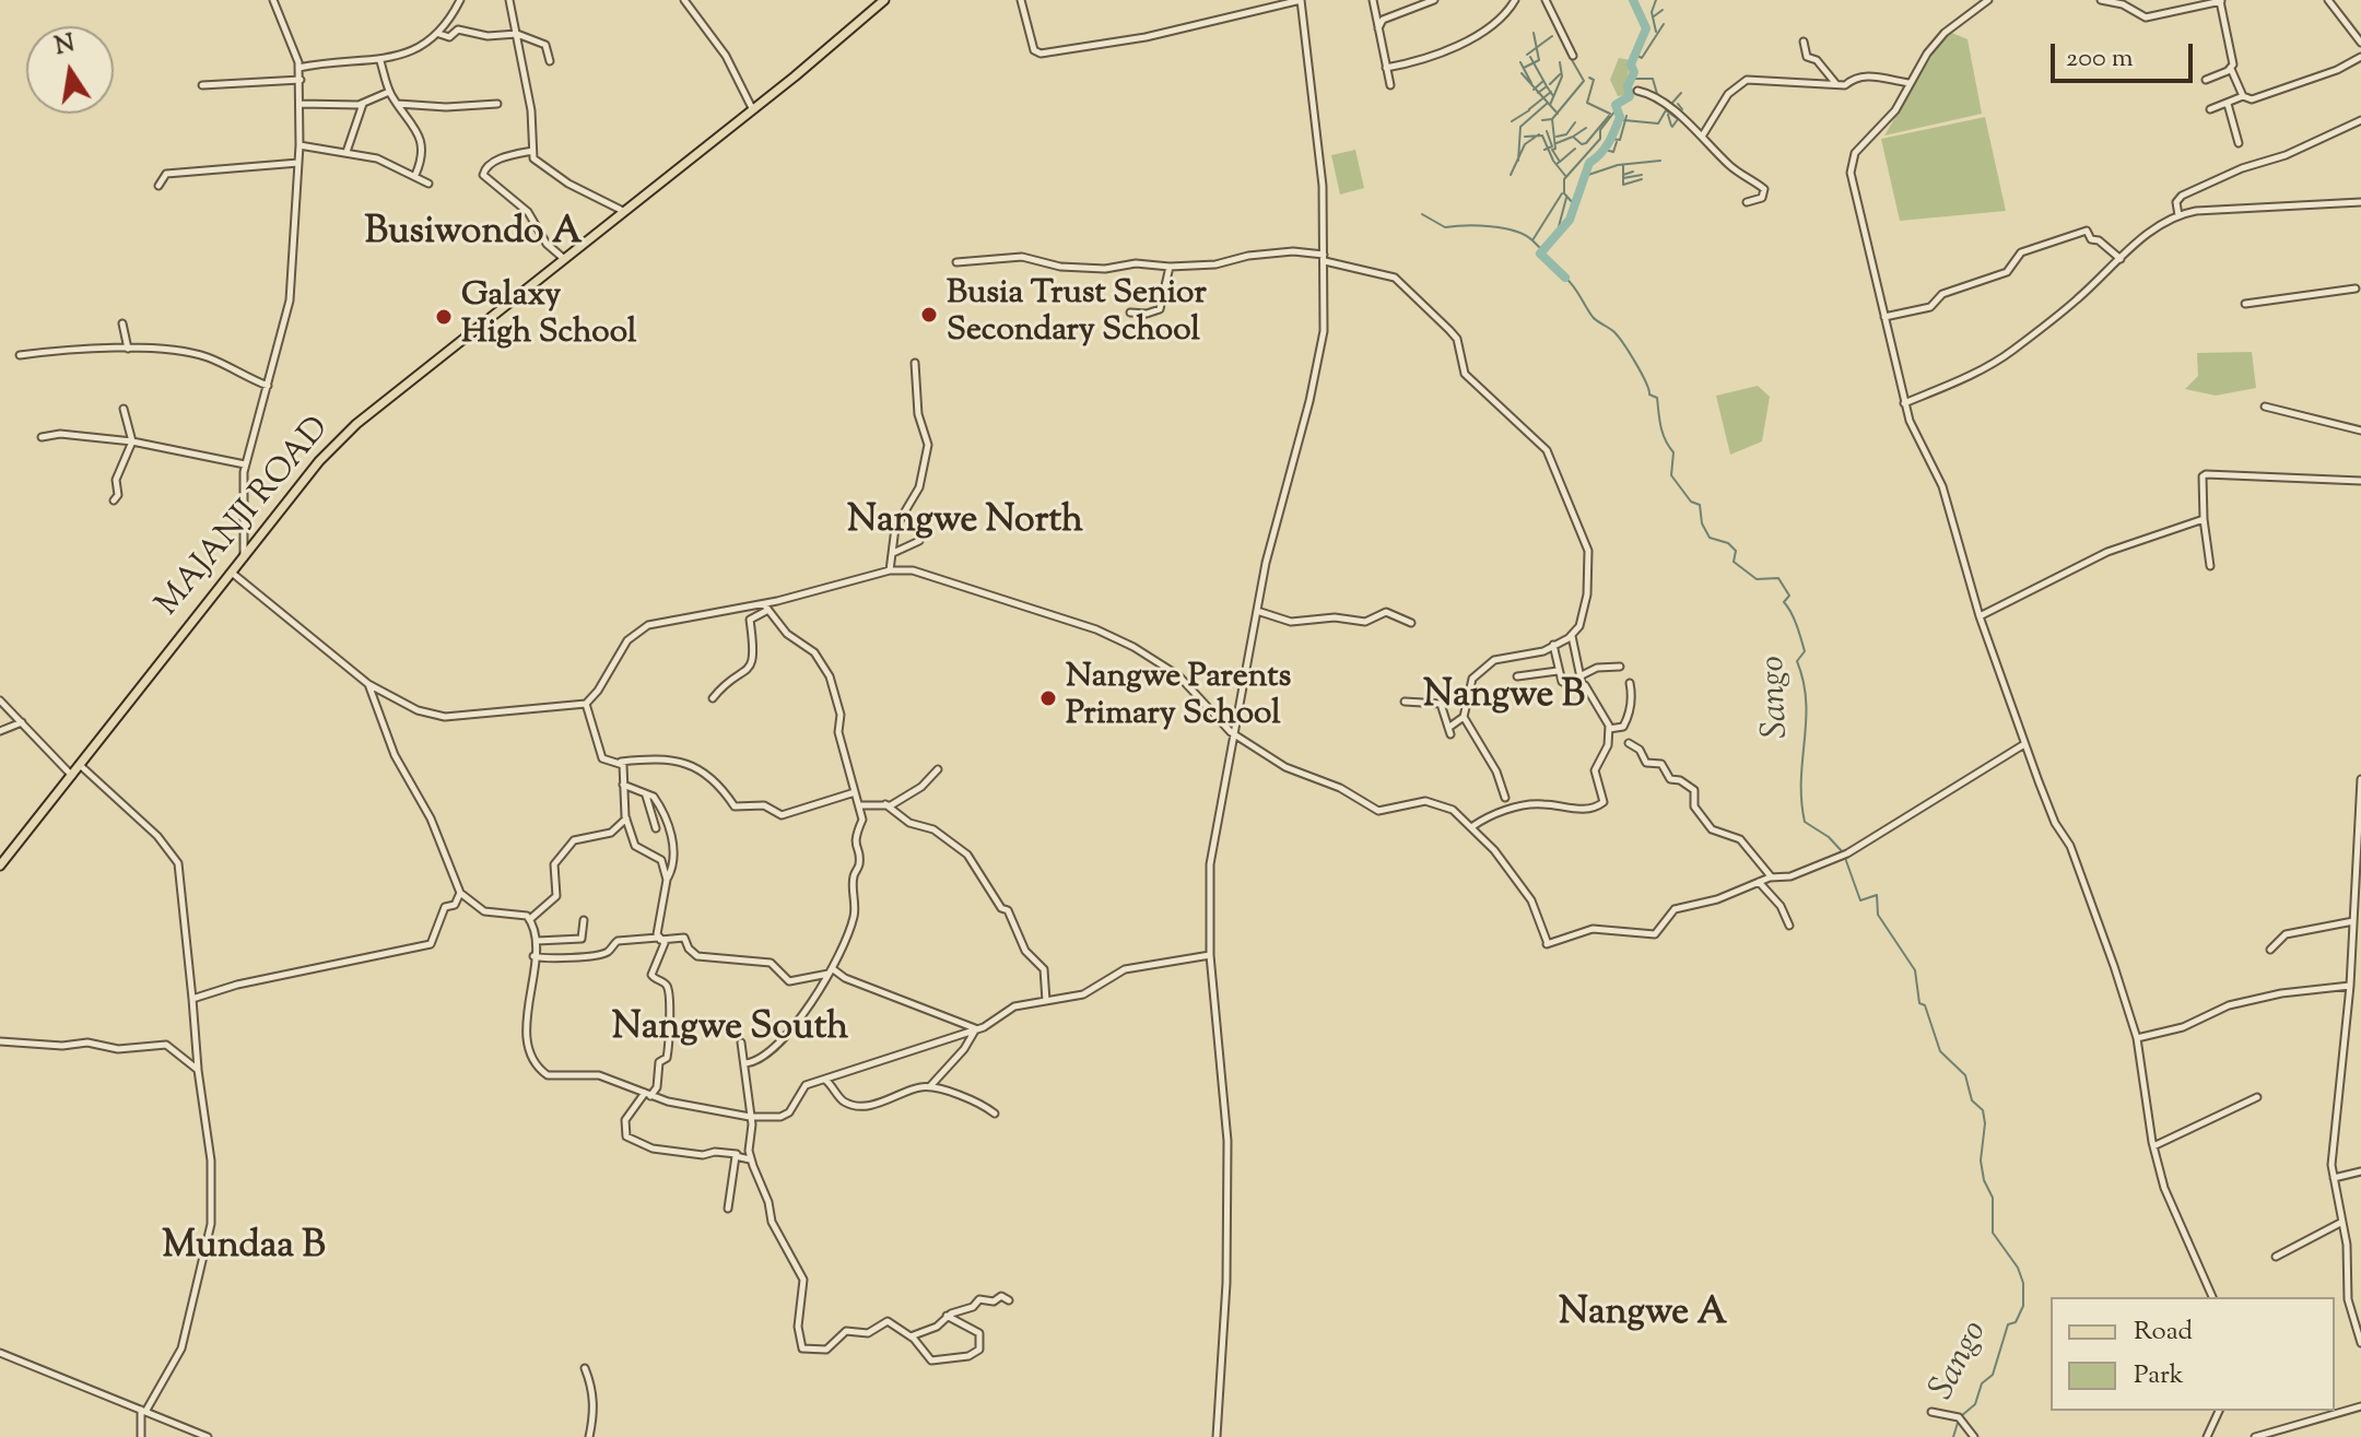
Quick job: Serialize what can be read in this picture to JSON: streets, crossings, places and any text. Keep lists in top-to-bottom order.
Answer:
{
  "streets": {
    "main road": ["MAJANJI ROAD"]
  },
  "districts": [
    "Busiwondo A",
    "Nangwe North",
    "Nangwe B",
    "Nangwe South",
    "Mundaa B",
    "Nangwe A"
  ],
  "water": ["Sango"],
  "places": ["Busia Trust Senior Secondary School", "Galaxy High School", "Nangwe Parents Primary School"],
  "legend": ["Road", "Park"],
  "scale_bar": "200 m",
  "north": "top"
}
